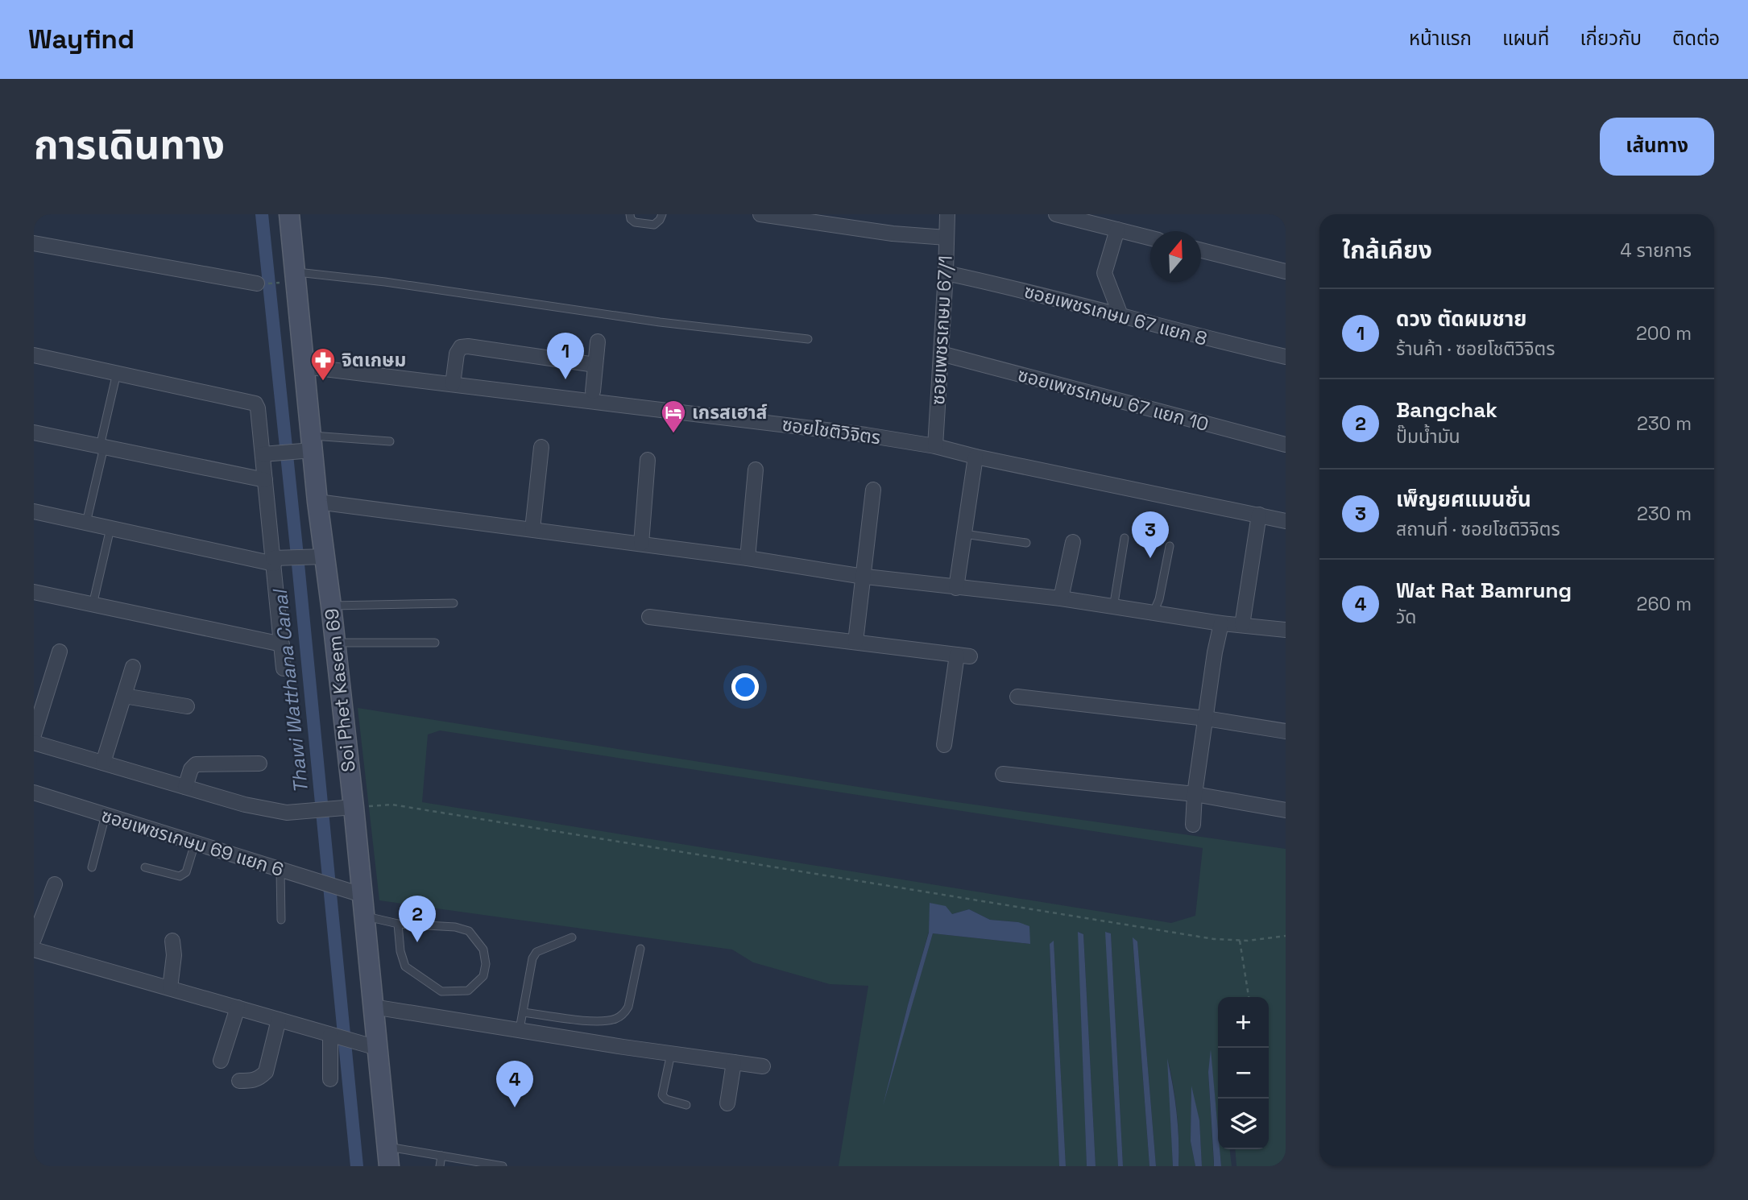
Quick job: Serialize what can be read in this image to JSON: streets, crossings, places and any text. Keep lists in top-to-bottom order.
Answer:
{
  "streets": {
    "main road": ["Soi Phet Kasem 69"],
    "street": [
      "ซอยเพชรเกษม 67 แยก 8",
      "ซอยเพชรเกษม 67/1",
      "ซอยเพชรเกษม 67 แยก 10",
      "ซอยโชติวิจิตร",
      "ซอยเพชรเกษม 69 แยก 6"
    ]
  },
  "crossings": [
    ["ซอยเพชรเกษม 67 แยก 8", "ซอยเพชรเกษม 67/1"],
    ["ซอยเพชรเกษม 67/1", "ซอยเพชรเกษม 67 แยก 10"],
    ["ซอยเพชรเกษม 67/1", "ซอยโชติวิจิตร"],
    ["ซอยโชติวิจิตร", "Soi Phet Kasem 69"],
    ["Soi Phet Kasem 69", "ซอยเพชรเกษม 69 แยก 6"]
  ],
  "water": ["Thawi Watthana Canal"],
  "places": {
    "pharmacy": ["จิตเกษม"],
    "hotel": ["เกรสเฮาส์"]
  },
  "north": "top",
  "page": {
    "header": "Wayfind",
    "nav": [
      "หน้าแรก",
      "แผนที่",
      "เกี่ยวกับ",
      "ติดต่อ"
    ],
    "title": "การเดินทาง",
    "buttons": "เส้นทาง",
    "heading": ["ใกล้เคียง", "4 รายการ"],
    "list": [
      {
        "mark": "1",
        "name": "ดวง ตัดผมชาย",
        "note": "ร้านค้า · ซอยโชติวิจิตร",
        "value": "200 m"
      },
      {
        "mark": "2",
        "name": "Bangchak",
        "note": "ปั๊มน้ำมัน",
        "value": "230 m"
      },
      {
        "mark": "3",
        "name": "เพ็ญยศแมนชั่น",
        "note": "สถานที่ · ซอยโชติวิจิตร",
        "value": "230 m"
      },
      {
        "mark": "4",
        "name": "Wat Rat Bamrung",
        "note": "วัด",
        "value": "260 m"
      }
    ],
    "pins": [
      "1",
      "3",
      "2",
      "4"
    ],
    "map_buttons": ["+", "−"]
  }
}
